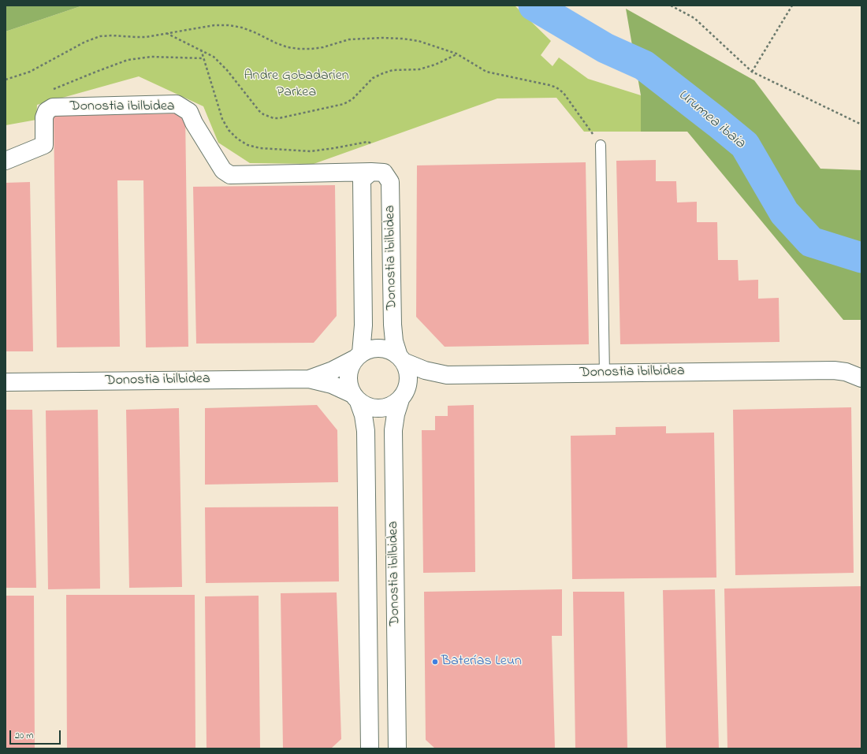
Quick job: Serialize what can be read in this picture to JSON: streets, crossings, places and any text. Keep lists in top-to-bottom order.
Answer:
{
  "streets": {
    "street": ["Donostia ibilbidea"]
  },
  "water": ["Urumea ibaia"],
  "parks": ["Andre Gobadarien Parkea"],
  "places": ["Baterías Leun"],
  "scale_bar": "20 m"
}
